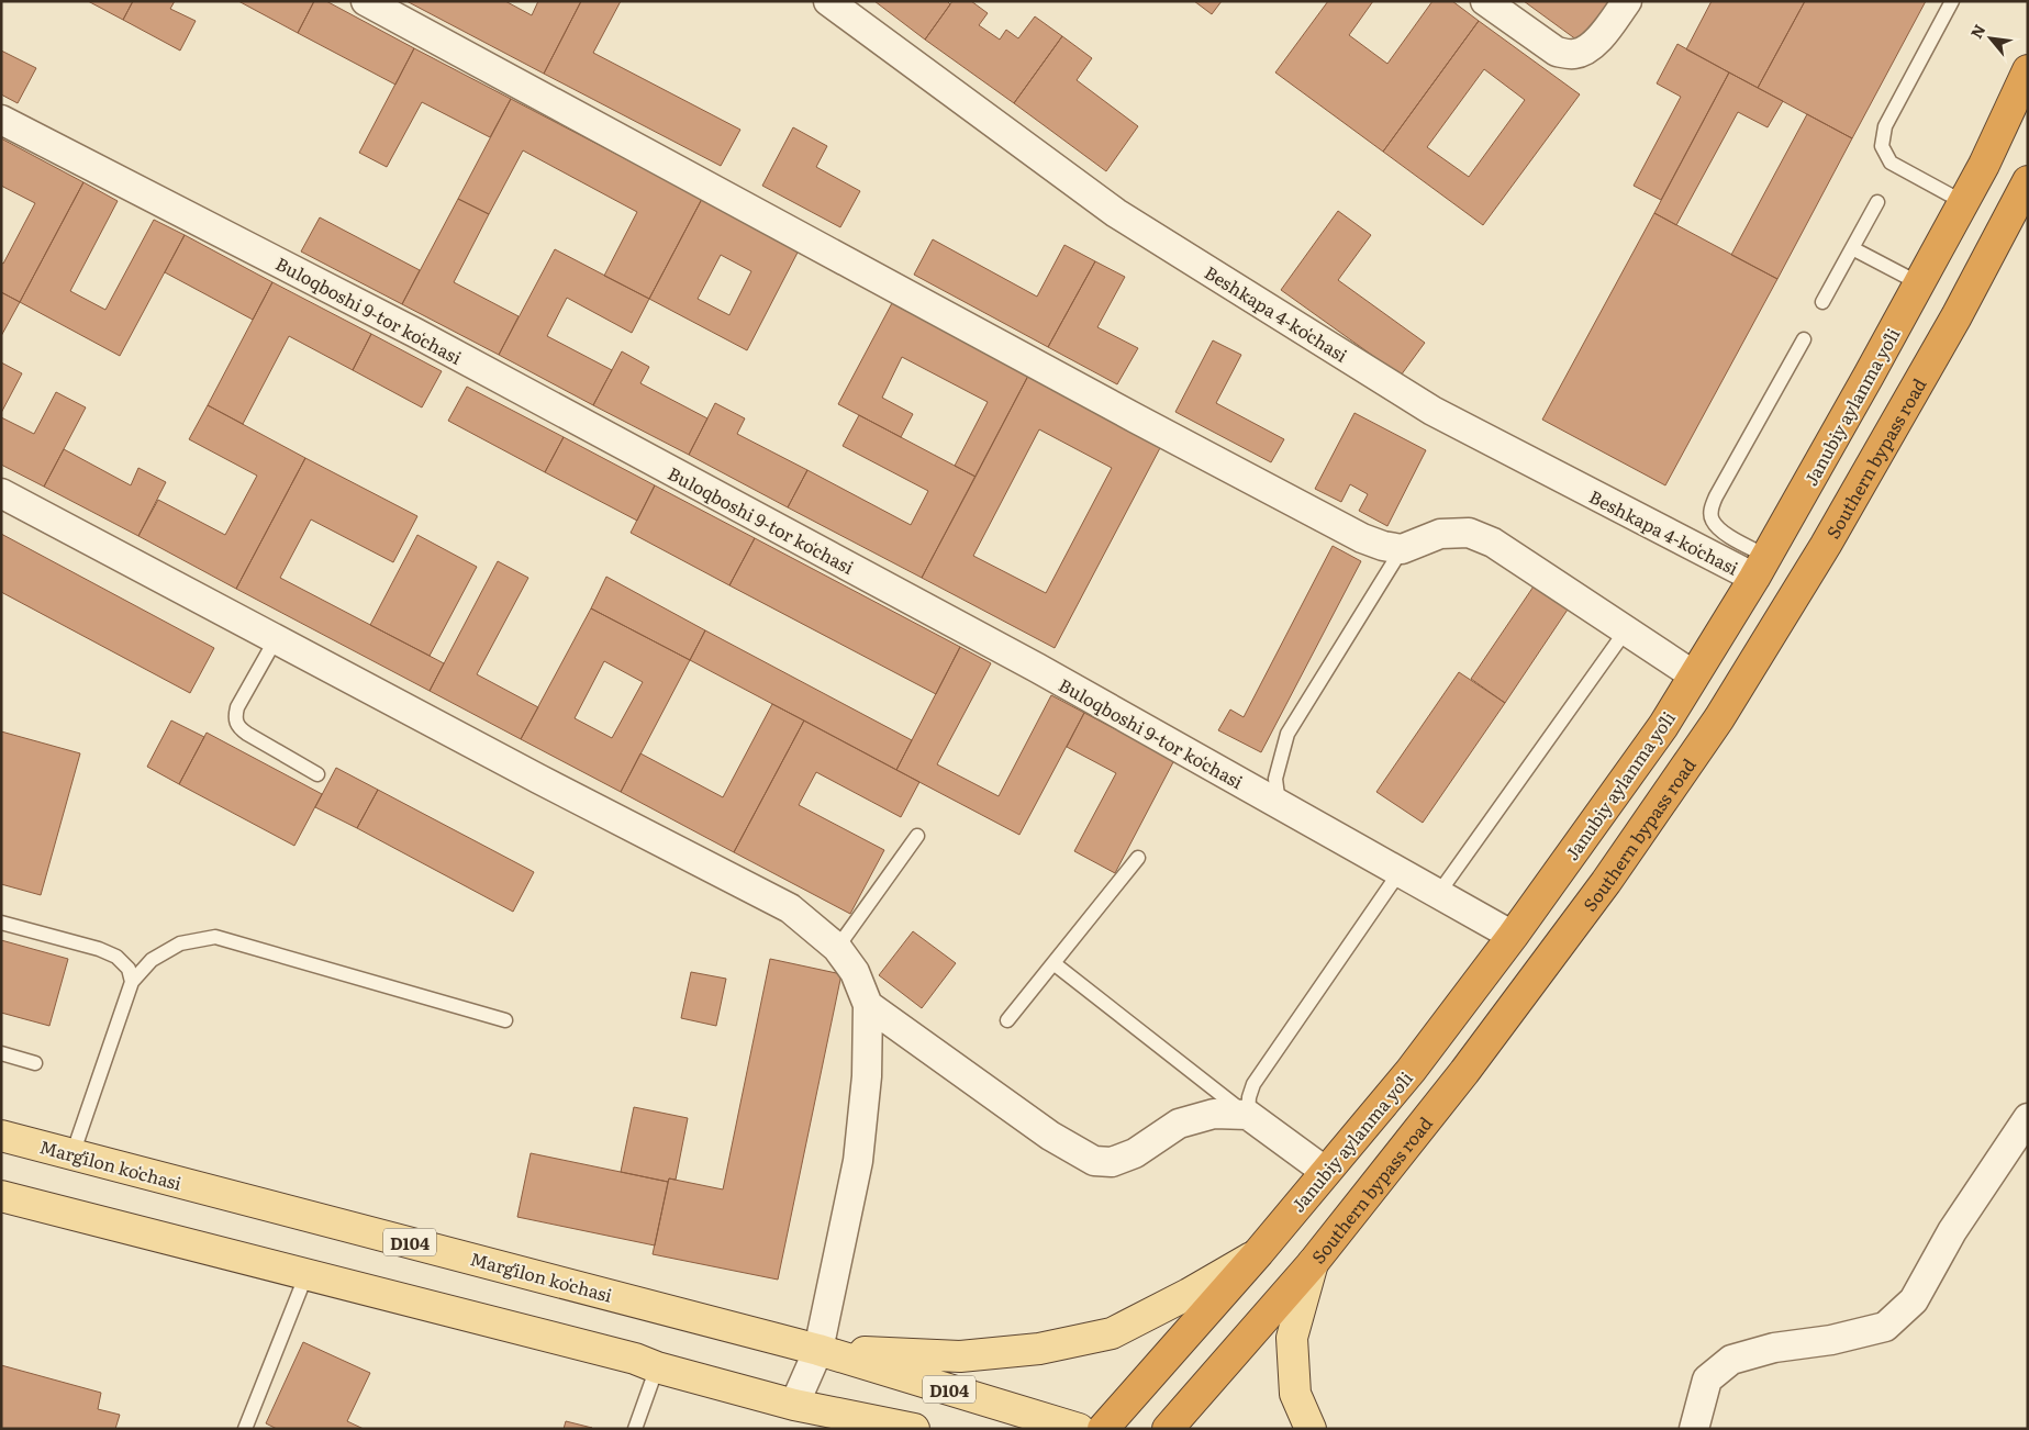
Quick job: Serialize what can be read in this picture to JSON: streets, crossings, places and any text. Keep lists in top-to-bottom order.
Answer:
{
  "streets": {
    "highway": ["Janubiy aylanma yoʻli", "Southern bypass road"],
    "main road": ["Margʻilon koʻchasi", "D104"],
    "street": ["Buloqboshi 9-tor koʻchasi", "Beshkapa 4-koʻchasi"]
  },
  "crossings": [
    ["Buloqboshi 9-tor koʻchasi", "Janubiy aylanma yoʻli"],
    ["Beshkapa 4-koʻchasi", "Janubiy aylanma yoʻli"]
  ],
  "north": "top left"
}
